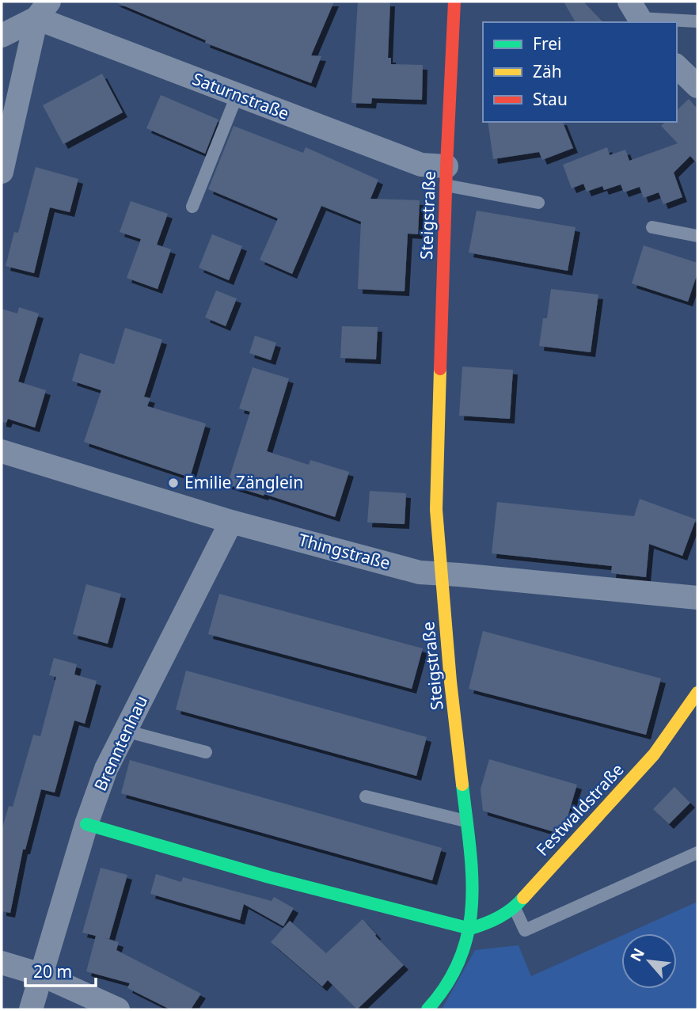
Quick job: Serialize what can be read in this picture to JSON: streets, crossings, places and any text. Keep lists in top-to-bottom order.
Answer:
{
  "streets": {
    "street": [
      "Saturnstraße",
      "Steigstraße",
      "Thingstraße",
      "Brenntenhau",
      "Festwaldstraße"
    ]
  },
  "crossings": [
    ["Saturnstraße", "Steigstraße"],
    ["Steigstraße", "Thingstraße"],
    ["Steigstraße", "Festwaldstraße"],
    ["Thingstraße", "Brenntenhau"]
  ],
  "places": ["Emilie Zänglein"],
  "legend": ["Frei", "Zäh", "Stau"],
  "scale_bar": "20 m",
  "north": "top left"
}
